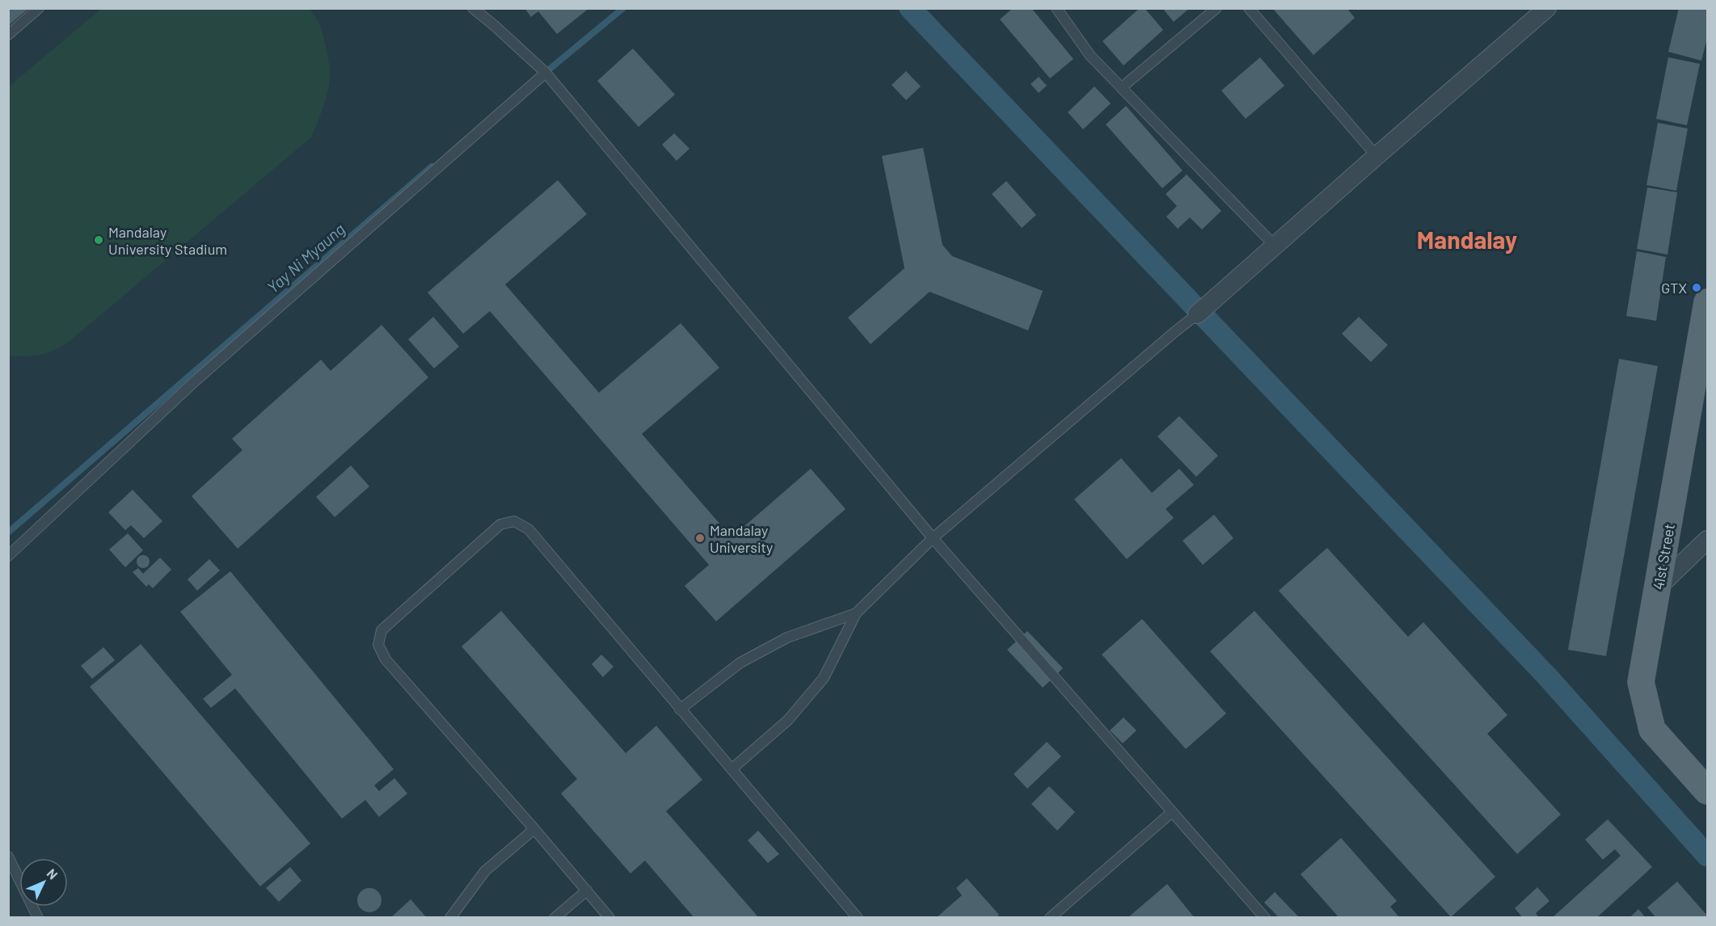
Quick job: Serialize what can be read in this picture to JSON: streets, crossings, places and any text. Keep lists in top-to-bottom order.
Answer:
{
  "streets": {
    "main road": ["41st Street"]
  },
  "districts": ["Mandalay"],
  "water": ["Yay Ni Myaung"],
  "places": ["Mandalay University Stadium", "GTX", "Mandalay University"],
  "north": "top right"
}
